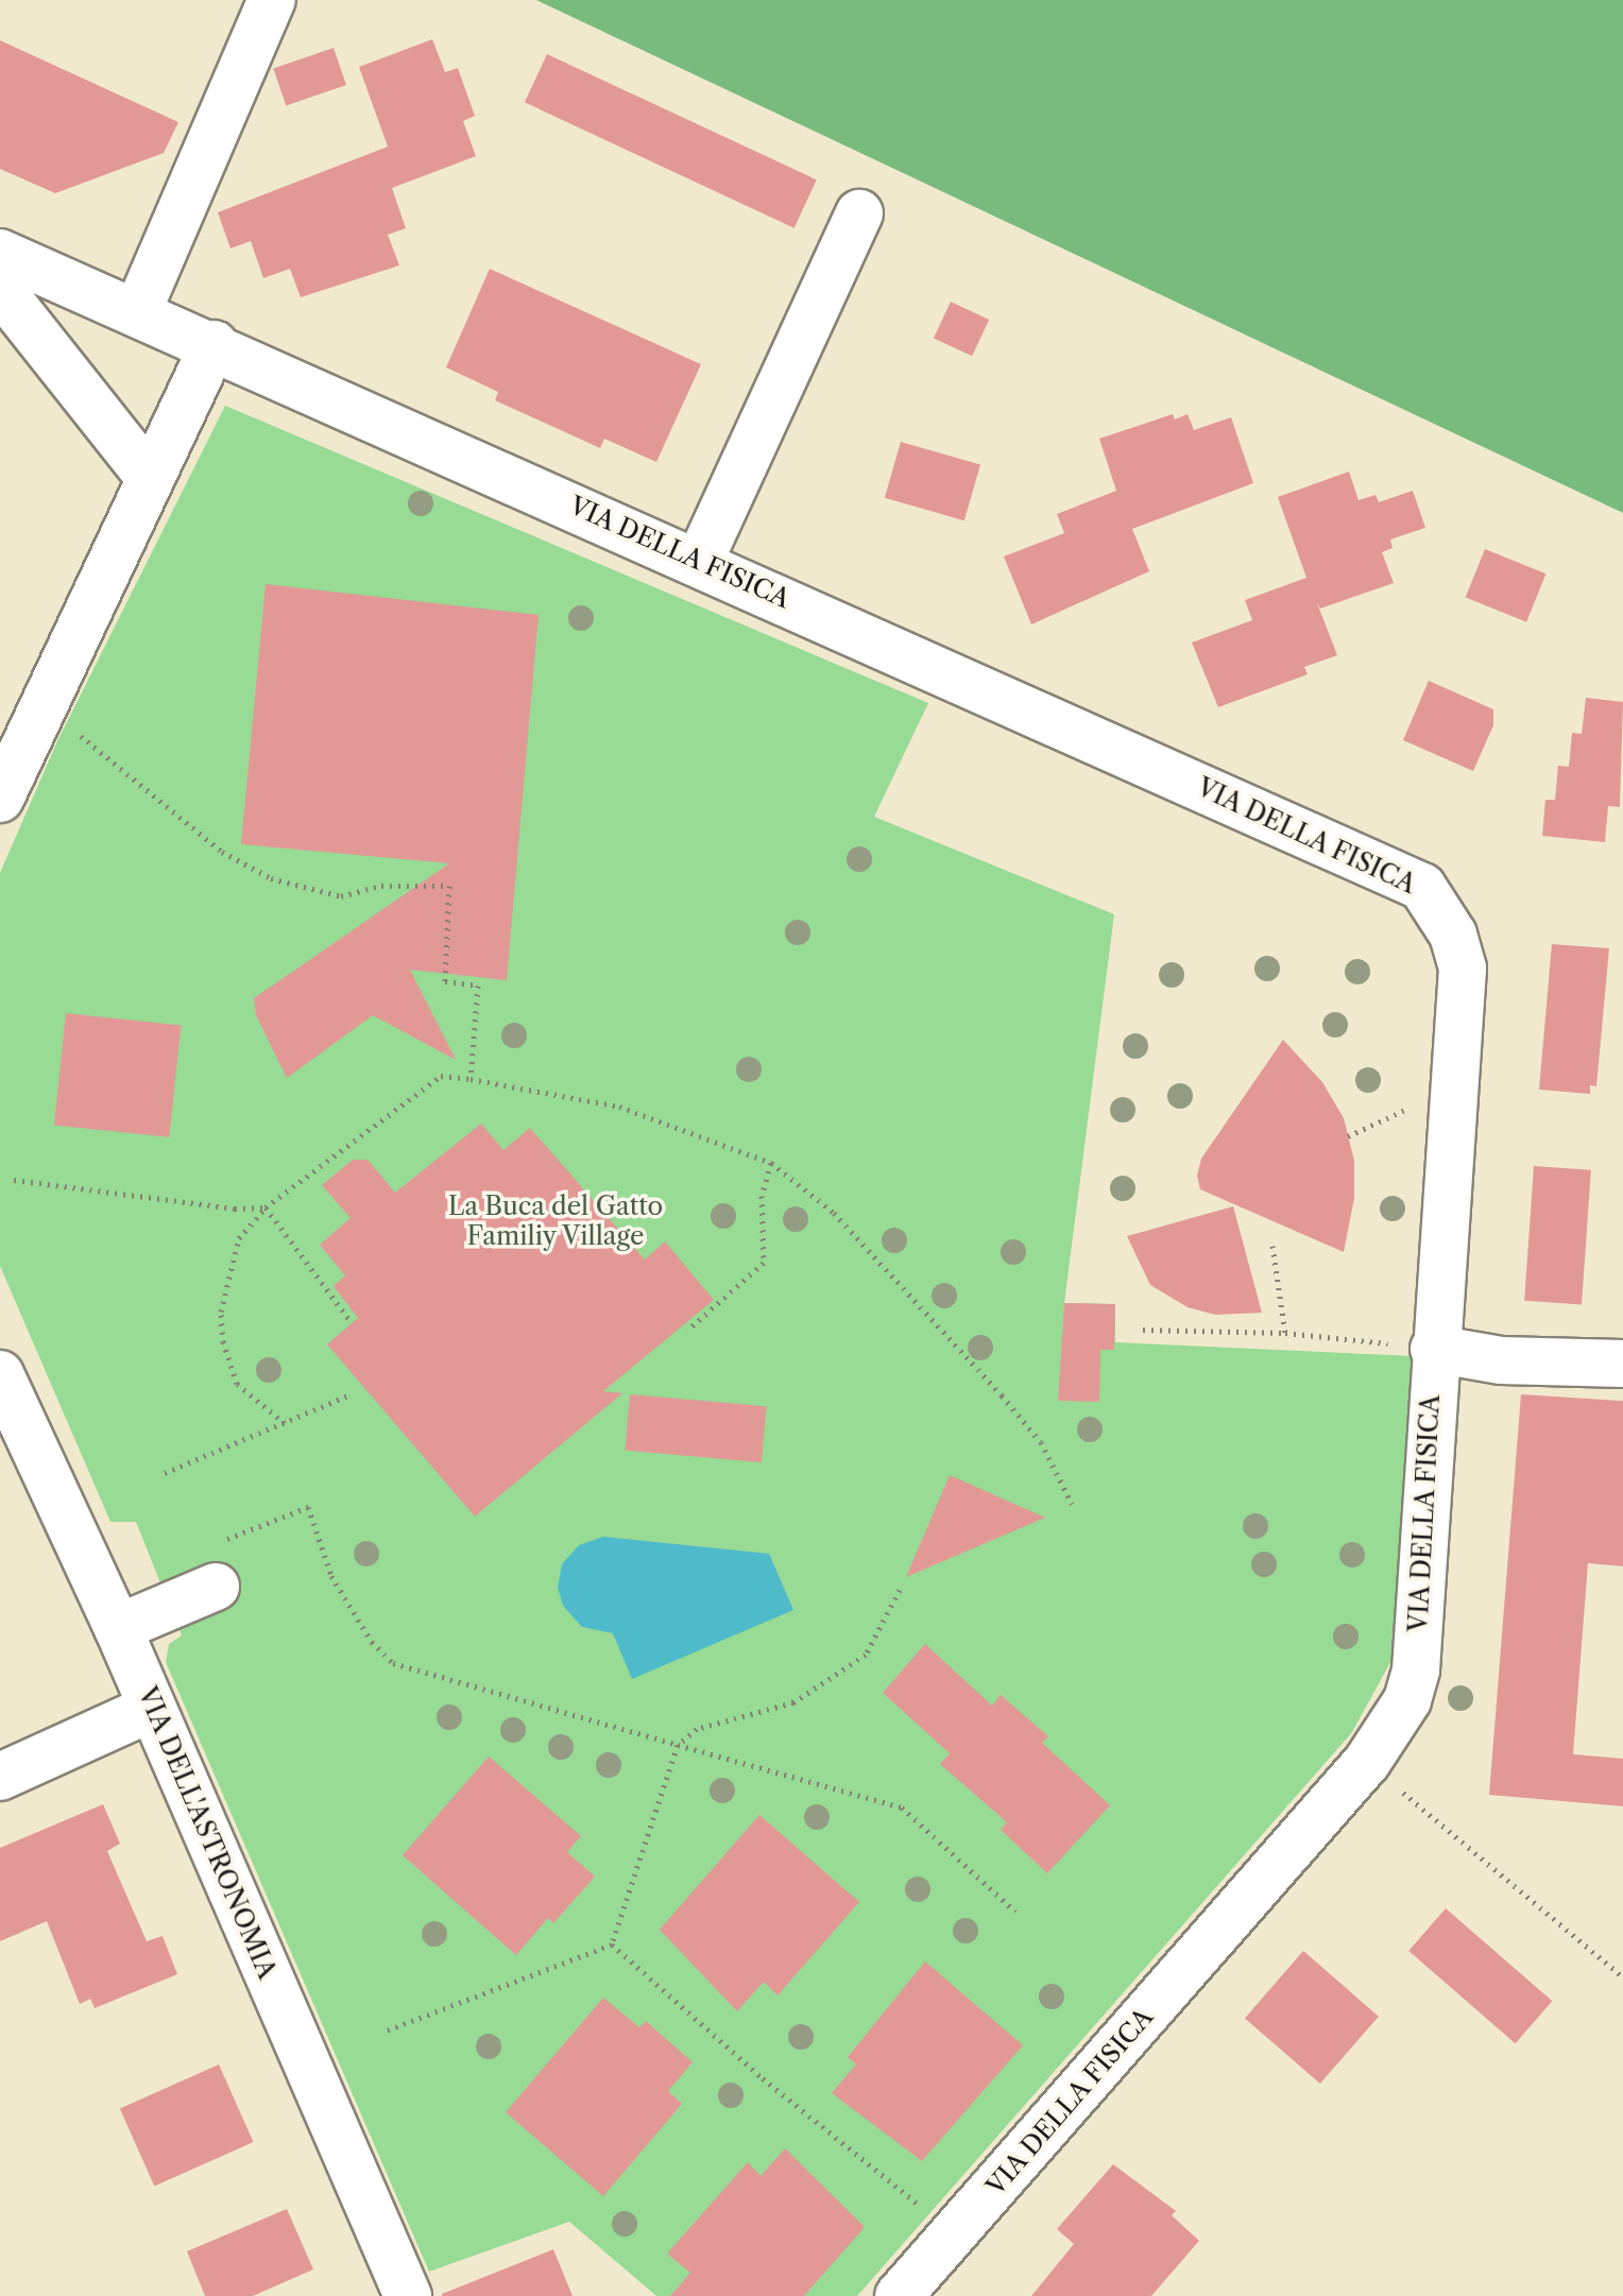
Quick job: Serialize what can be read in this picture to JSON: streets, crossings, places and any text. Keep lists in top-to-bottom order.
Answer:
{
  "streets": {
    "street": ["VIA DELLA FISICA", "VIA DELL'ASTRONOMIA"]
  },
  "parks": ["La Buca del Gatto Familiy Village"]
}
